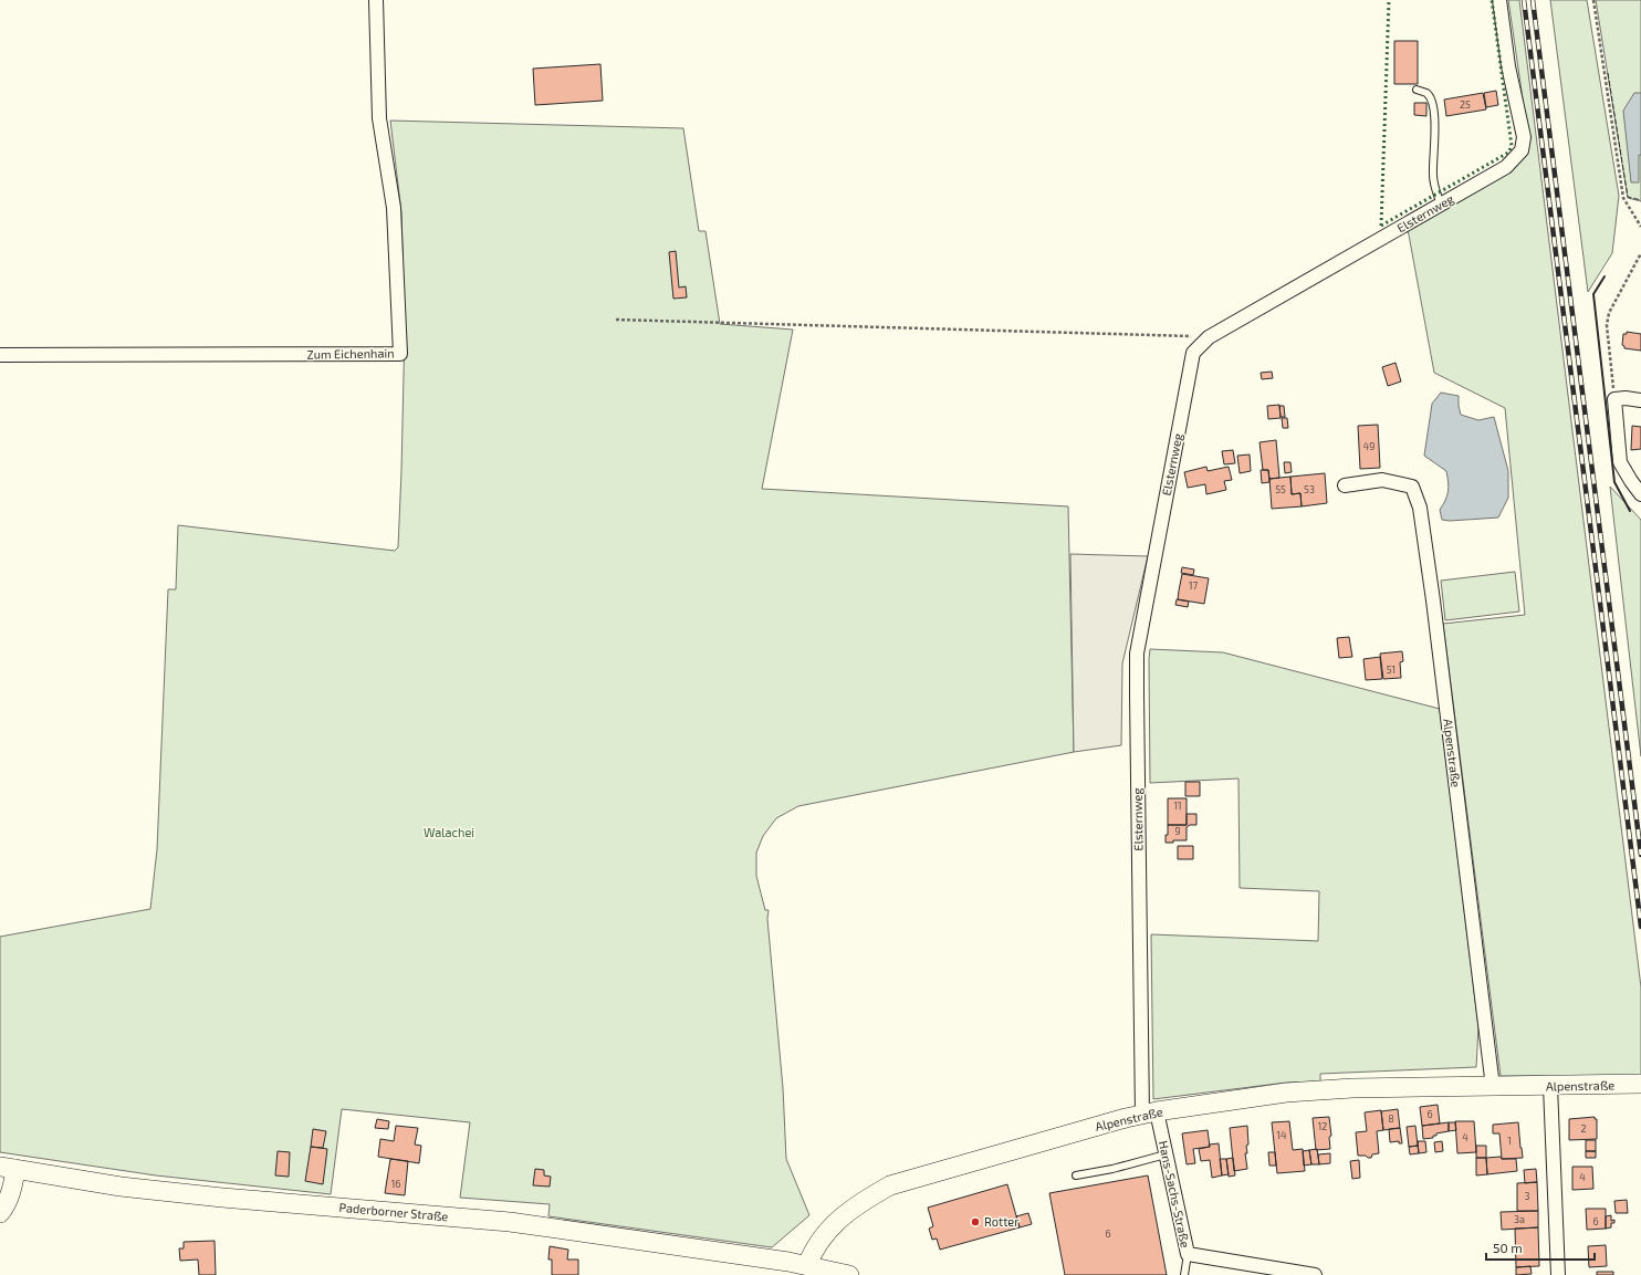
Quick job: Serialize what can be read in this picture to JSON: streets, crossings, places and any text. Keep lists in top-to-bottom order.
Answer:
{
  "streets": {
    "street": [
      "Elsternweg",
      "Zum Eichenhain",
      "Alpenstraße",
      "Hans-Sachs-Straße",
      "Paderborner Straße"
    ]
  },
  "crossings": [
    ["Elsternweg", "Alpenstraße"],
    ["Elsternweg", "Hans-Sachs-Straße"],
    ["Alpenstraße", "Hans-Sachs-Straße"],
    ["Alpenstraße", "Paderborner Straße"]
  ],
  "parks": ["Walachei"],
  "places": ["Rotter"],
  "house_numbers": [
    "25",
    "49",
    "55",
    "53",
    "17",
    "51",
    "11",
    "9",
    "6",
    "8",
    "12",
    "2",
    "14",
    "4",
    "1",
    "4",
    "16",
    "3",
    "3a",
    "6",
    "6"
  ],
  "scale_bar": "50 m"
}
